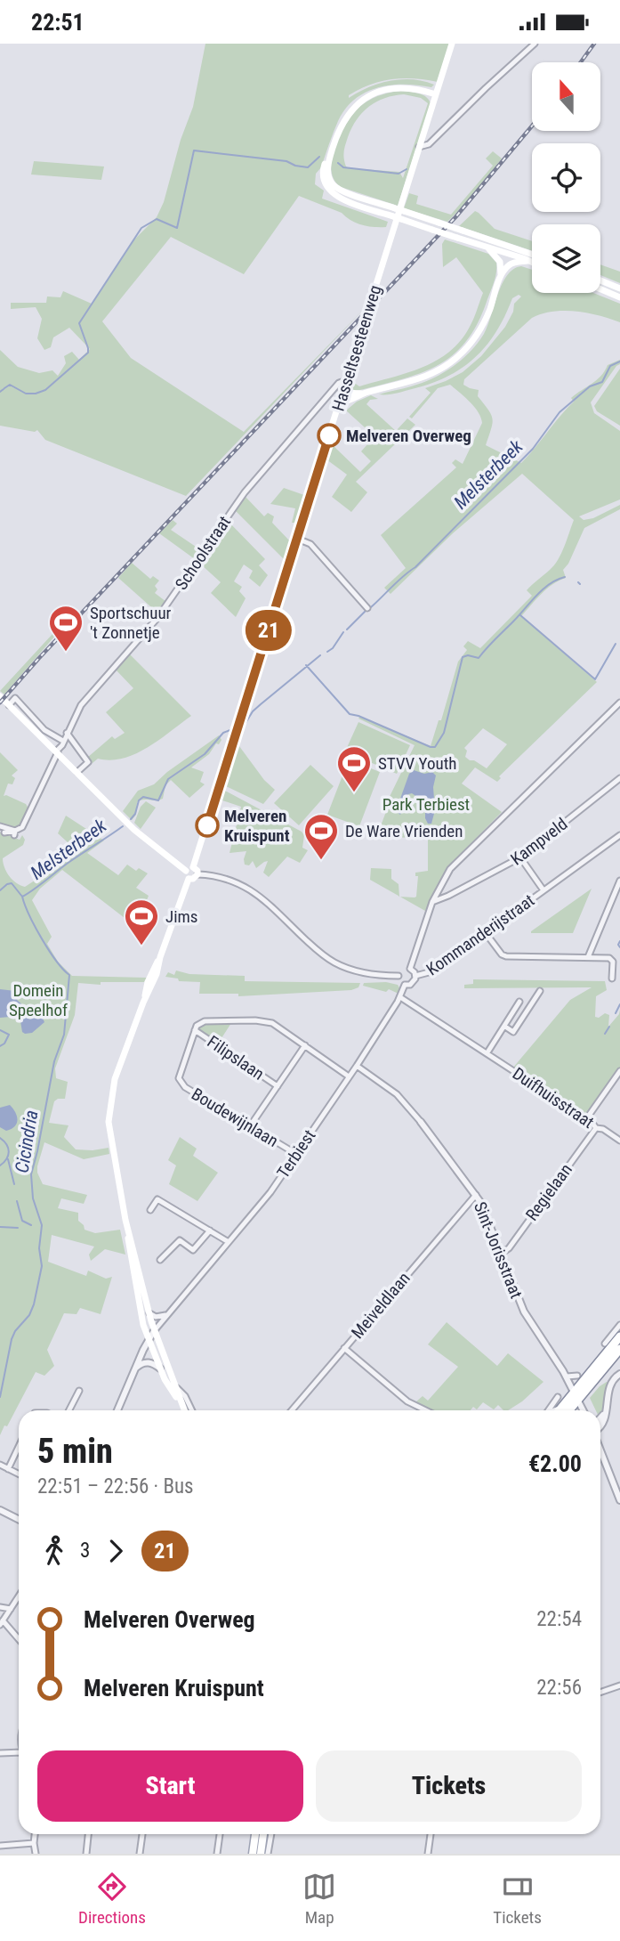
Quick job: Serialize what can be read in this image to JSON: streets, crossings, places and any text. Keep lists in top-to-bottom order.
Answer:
{
  "streets": {
    "main road": ["Hasseltsesteenweg"],
    "street": [
      "Schoolstraat",
      "Kampveld",
      "Kommanderijstraat",
      "Filipslaan",
      "Duifhuisstraat",
      "Boudewijnlaan",
      "Terbiest",
      "Regielaan",
      "Sint-Jorisstraat",
      "Meiveldlaan"
    ]
  },
  "crossings": [
    ["Hasseltsesteenweg", "Schoolstraat"],
    ["Kampveld", "Kommanderijstraat"],
    ["Kommanderijstraat", "Terbiest"],
    ["Filipslaan", "Boudewijnlaan"],
    ["Duifhuisstraat", "Terbiest"],
    ["Duifhuisstraat", "Regielaan"],
    ["Boudewijnlaan", "Terbiest"],
    ["Terbiest", "Sint-Jorisstraat"],
    ["Regielaan", "Sint-Jorisstraat"],
    ["Sint-Jorisstraat", "Meiveldlaan"]
  ],
  "water": ["Melsterbeek", "Cicindria"],
  "parks": ["Park Terbiest", "Domein Speelhof"],
  "places": {
    "other": ["Melveren Overweg", "Melveren Kruispunt"],
    "sports": [
      "Sportschuur 't Zonnetje",
      "STVV Youth",
      "De Ware Vrienden",
      "Jims"
    ]
  },
  "lines": ["bus line 21"],
  "north": "top",
  "page": {
    "status": "22:51",
    "on_map": "21",
    "heading": ["5 min", "22:51 – 22:56 · Bus", "€2.00"],
    "legs": ["3", "21"],
    "list": [
      {
        "name": "Melveren Overweg",
        "value": "22:54"
      },
      {
        "name": "Melveren Kruispunt",
        "value": "22:56"
      }
    ],
    "buttons": ["Start", "Tickets"],
    "tabs": ["Directions", "Map", "Tickets"]
  }
}
